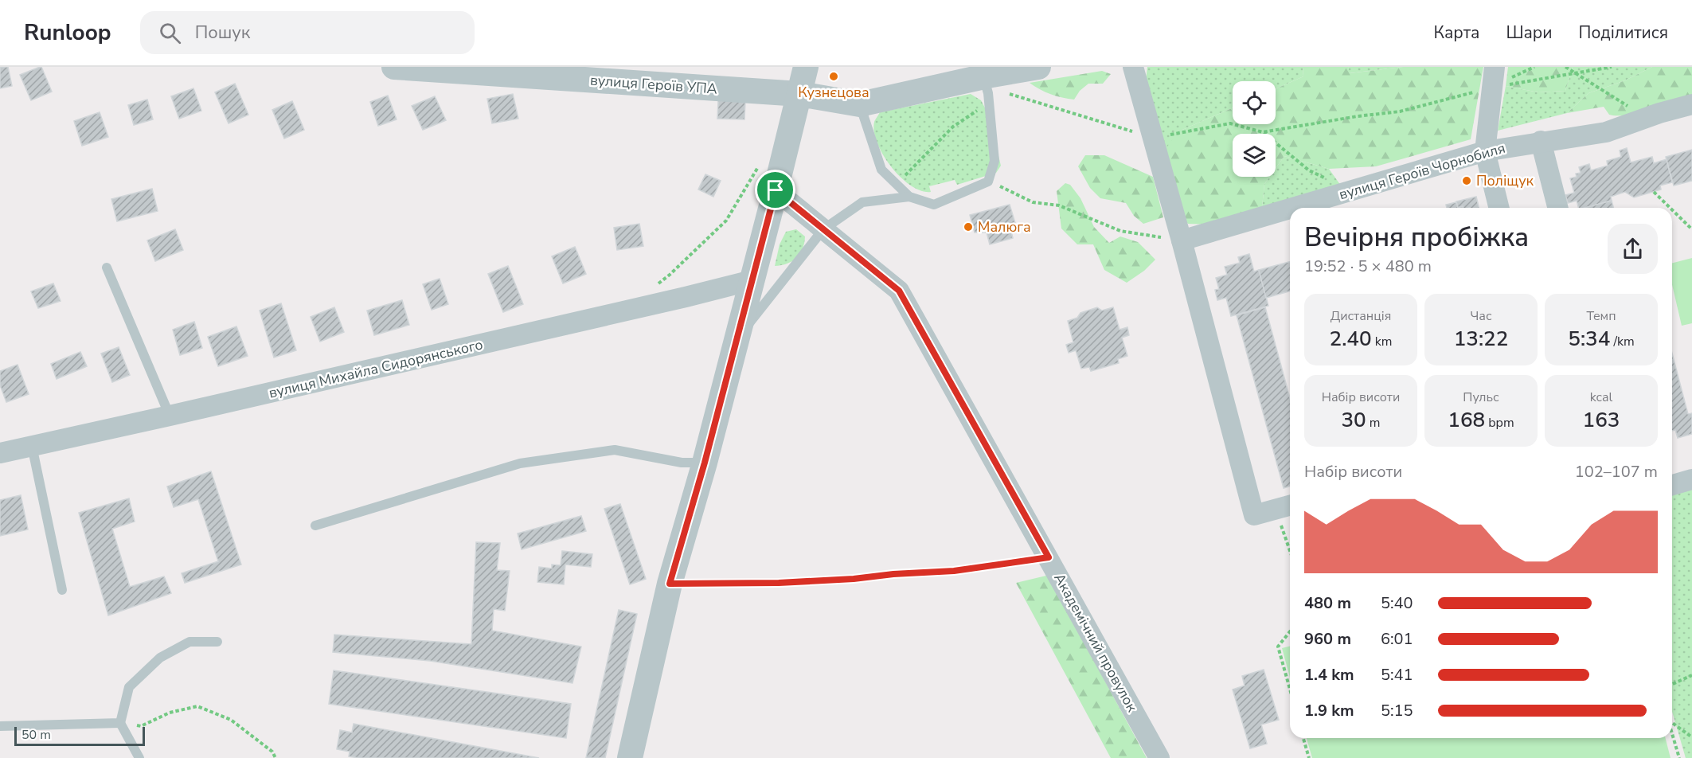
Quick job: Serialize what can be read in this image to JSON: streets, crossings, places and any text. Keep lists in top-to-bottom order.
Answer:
{
  "streets": {
    "street": [
      "вулиця Героїв УПА",
      "вулиця Героїв Чорнобиля",
      "вулиця Михайла Сидорянського",
      "Академічний провулок"
    ]
  },
  "places": ["Кузнєцова", "Поліщук", "Малюга"],
  "scale_bar": "50 m",
  "page": {
    "header": "Runloop",
    "search": "Пошук",
    "nav": ["Карта", "Шари", "Поділитися"],
    "heading": ["Вечірня пробіжка", "19:52 · 5 × 480 m"],
    "stats": [
      ["Дистанція", "2.40 km"],
      ["Час", "13:22"],
      ["Темп", "5:34 /km"],
      ["Набір висоти", "30 m"],
      ["Пульс", "168 bpm"],
      ["kcal", "163"]
    ],
    "chart": ["Набір висоти", "102–107 m"],
    "list": [
      {
        "name": "480 m",
        "note": "5:40"
      },
      {
        "name": "960 m",
        "note": "6:01"
      },
      {
        "name": "1.4 km",
        "note": "5:41"
      },
      {
        "name": "1.9 km",
        "note": "5:15"
      }
    ],
    "scale": "50 m"
  }
}
